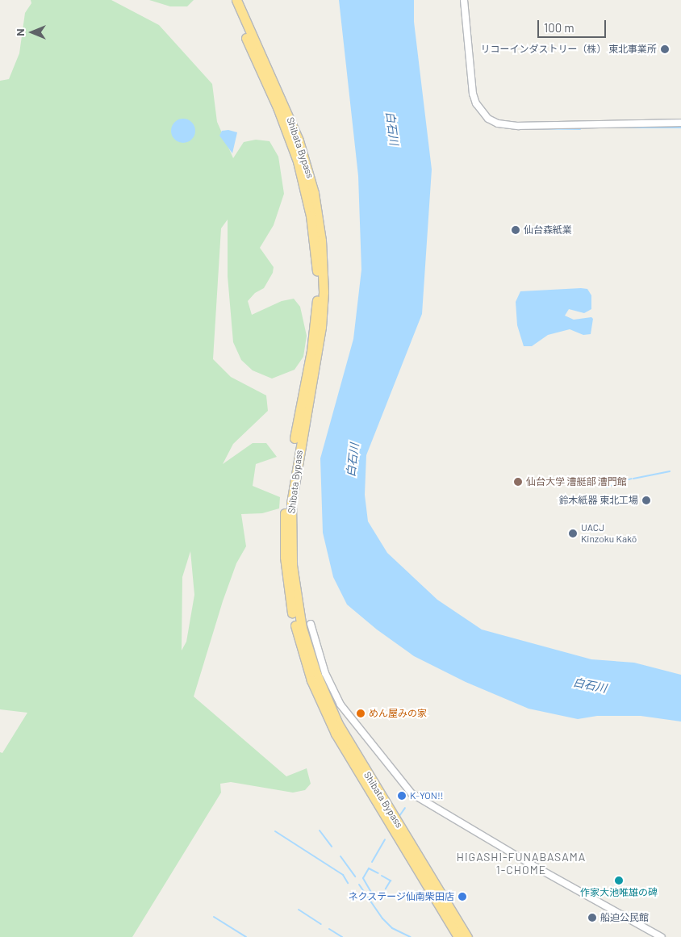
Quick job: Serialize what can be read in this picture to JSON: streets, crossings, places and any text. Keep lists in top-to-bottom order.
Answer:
{
  "streets": {
    "highway": ["Shibata Bypass"]
  },
  "districts": ["HIGASHI-FUNABASAMA 1-CHOME"],
  "water": ["白石川"],
  "places": [
    "リコーインダストリー（株） 東北事業所",
    "仙台森紙業",
    "仙台大学 漕艇部 漕門館",
    "鈴木紙器 東北工場",
    "UACJ Kinzoku Kakō",
    "めん屋みの家",
    "K-YON!!",
    "作家大池唯雄の碑",
    "ネクステージ仙南柴田店",
    "船迫公民館"
  ],
  "scale_bar": "100 m",
  "north": "left"
}
